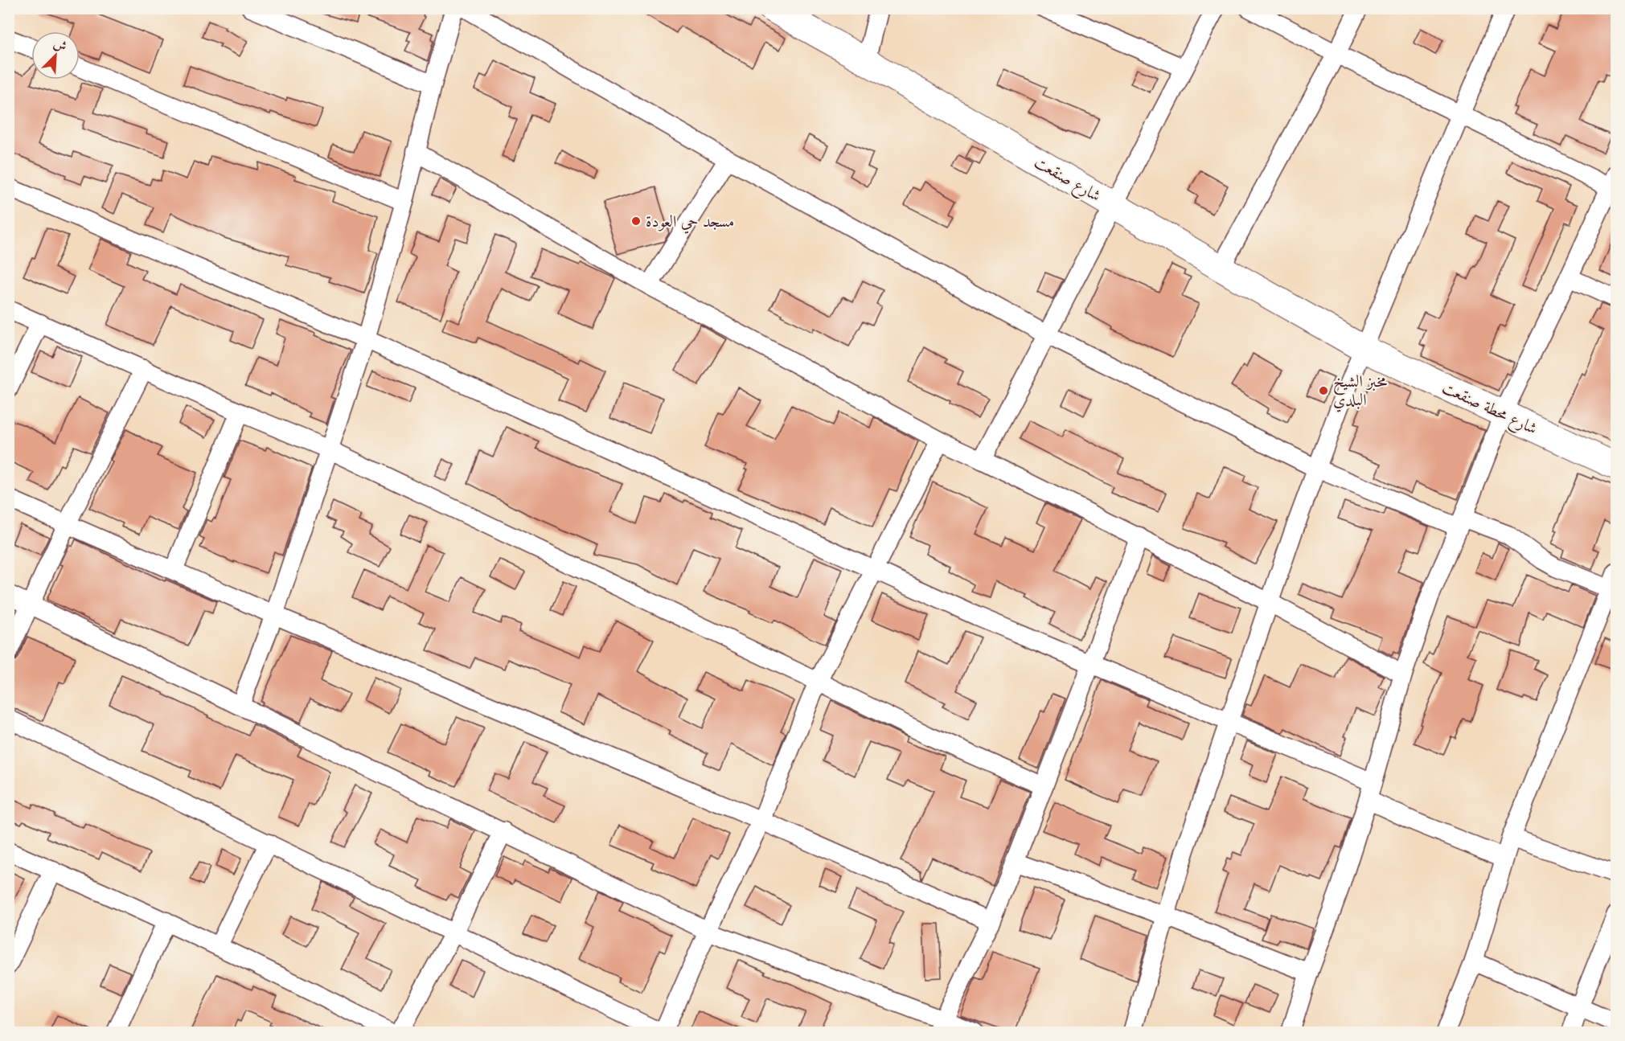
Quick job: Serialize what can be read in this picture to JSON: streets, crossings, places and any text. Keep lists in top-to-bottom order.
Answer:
{
  "streets": {
    "street": ["شارع صنقعت", "شارع محطة صنقعت"]
  },
  "crossings": [
    ["شارع صنقعت", "شارع محطة صنقعت"]
  ],
  "places": ["مسجد حي العودة", "مخبز الشيخ البلدي"],
  "north": "top right"
}
